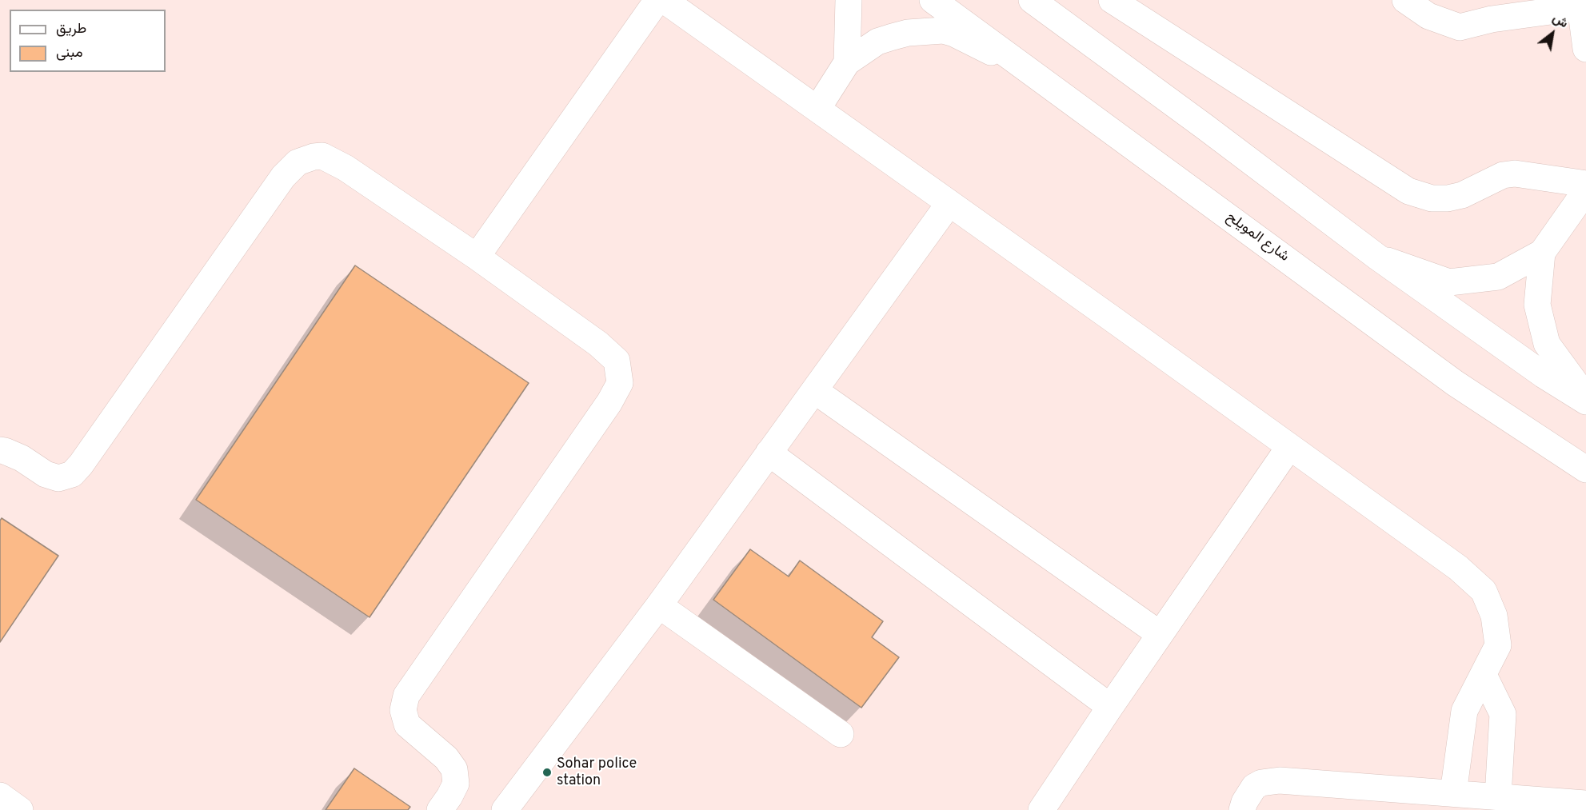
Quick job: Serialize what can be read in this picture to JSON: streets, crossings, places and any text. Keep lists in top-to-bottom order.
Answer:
{
  "streets": {
    "main road": ["شارع المويلح"]
  },
  "places": ["Sohar police station"],
  "legend": ["طريق", "مبنى"],
  "north": "top right"
}
